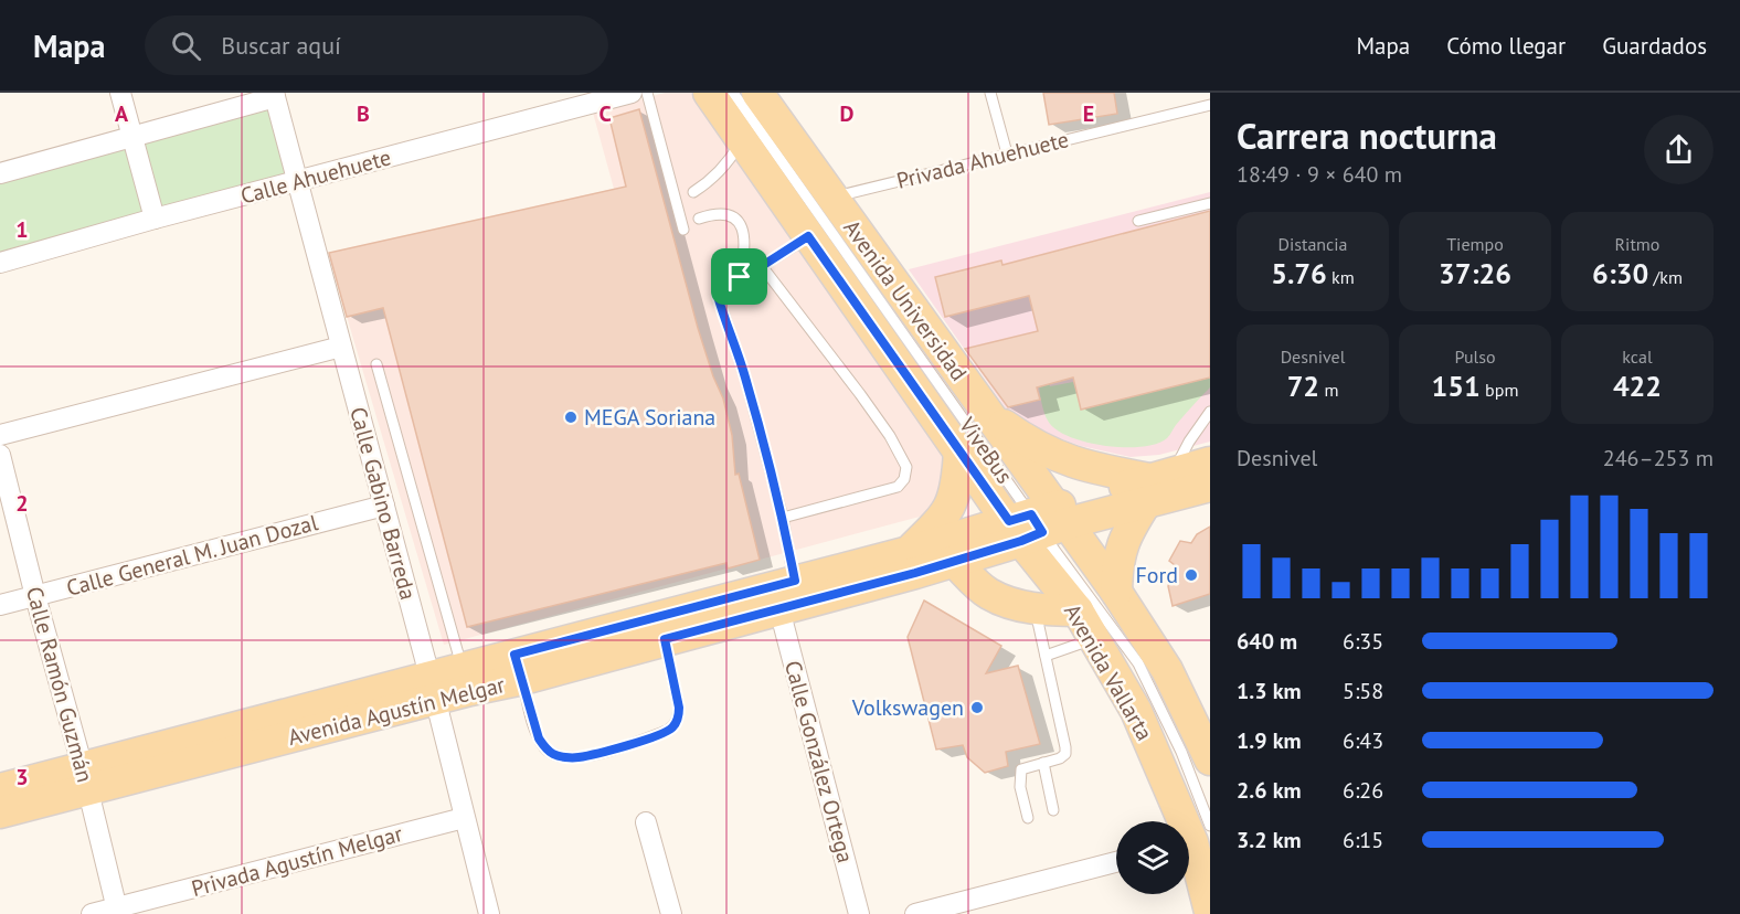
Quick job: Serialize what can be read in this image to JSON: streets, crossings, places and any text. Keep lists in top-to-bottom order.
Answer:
{
  "streets": {
    "main road": ["Avenida Universidad", "Avenida Vallarta", "Avenida Agustín Melgar"],
    "street": [
      "Calle Ahuehuete",
      "Calle Gabino Barreda",
      "Calle General M. Juan Dozal",
      "Calle Ramón Guzmán",
      "Calle González Ortega",
      "Privada Agustín Melgar"
    ],
    "lane": ["Privada Ahuehuete", "ViveBus"]
  },
  "crossings": [
    ["Privada Ahuehuete", "Avenida Universidad"],
    ["Calle Ahuehuete", "Calle Gabino Barreda"],
    ["Avenida Universidad", "ViveBus"],
    ["Avenida Universidad", "Avenida Vallarta"],
    ["Avenida Universidad", "Avenida Agustín Melgar"],
    ["ViveBus", "Avenida Vallarta"],
    ["ViveBus", "Avenida Agustín Melgar"],
    ["Calle Gabino Barreda", "Calle General M. Juan Dozal"],
    ["Calle Gabino Barreda", "Avenida Agustín Melgar"],
    ["Calle Gabino Barreda", "Privada Agustín Melgar"],
    ["Calle General M. Juan Dozal", "Calle Ramón Guzmán"],
    ["Avenida Vallarta", "Avenida Agustín Melgar"],
    ["Calle Ramón Guzmán", "Avenida Agustín Melgar"],
    ["Calle Ramón Guzmán", "Privada Agustín Melgar"],
    ["Avenida Agustín Melgar", "Calle González Ortega"]
  ],
  "places": ["MEGA Soriana", "Ford", "Volkswagen"],
  "page": {
    "header": "Mapa",
    "search": "Buscar aquí",
    "nav": ["Mapa", "Cómo llegar", "Guardados"],
    "heading": ["Carrera nocturna", "18:49 · 9 × 640 m"],
    "stats": [
      ["Distancia", "5.76 km"],
      ["Tiempo", "37:26"],
      ["Ritmo", "6:30 /km"],
      ["Desnivel", "72 m"],
      ["Pulso", "151 bpm"],
      ["kcal", "422"]
    ],
    "chart": ["Desnivel", "246–253 m"],
    "list": [
      {
        "name": "640 m",
        "note": "6:35"
      },
      {
        "name": "1.3 km",
        "note": "5:58"
      },
      {
        "name": "1.9 km",
        "note": "6:43"
      },
      {
        "name": "2.6 km",
        "note": "6:26"
      },
      {
        "name": "3.2 km",
        "note": "6:15"
      }
    ]
  },
  "grid": {
    "columns": [
      "A",
      "B",
      "C",
      "D",
      "E"
    ],
    "rows": ["1", "2", "3"]
  }
}
